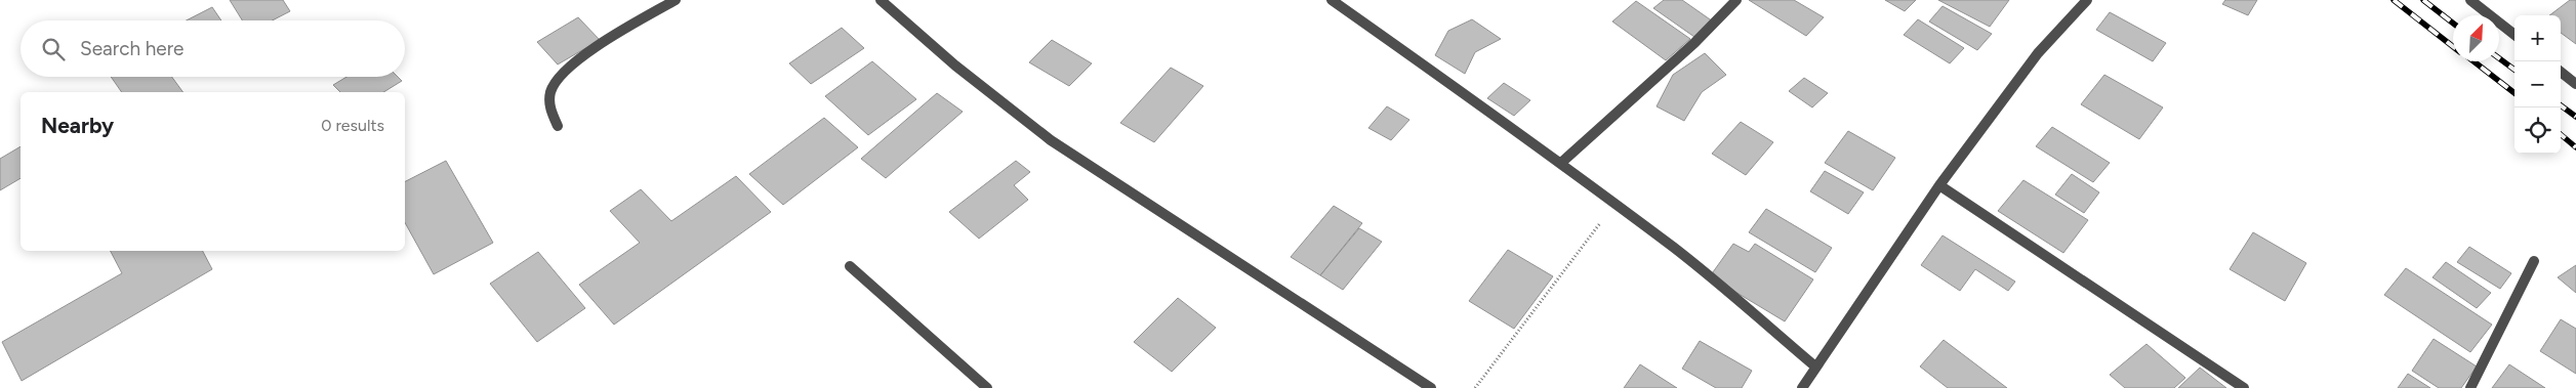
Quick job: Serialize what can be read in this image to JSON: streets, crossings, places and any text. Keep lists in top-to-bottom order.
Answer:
{
  "north": "top right",
  "page": {
    "map_buttons": ["+", "−"],
    "search": "Search here",
    "heading": ["Nearby", "0 results"]
  }
}
